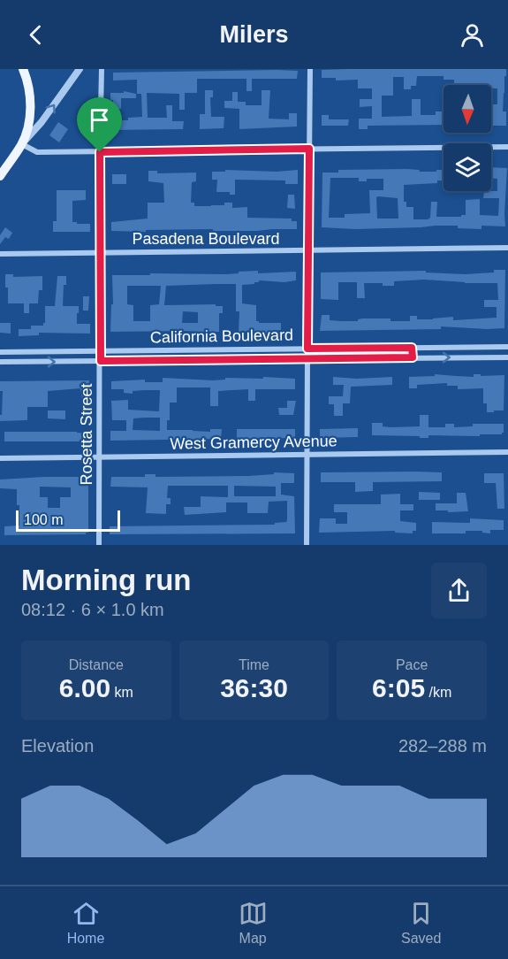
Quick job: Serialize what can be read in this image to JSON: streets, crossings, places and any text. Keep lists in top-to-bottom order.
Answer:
{
  "streets": {
    "street": [
      "Pasadena Boulevard",
      "California Boulevard",
      "Rosetta Street",
      "West Gramercy Avenue"
    ]
  },
  "crossings": [
    ["Pasadena Boulevard", "Rosetta Street"],
    ["California Boulevard", "Rosetta Street"],
    ["Rosetta Street", "West Gramercy Avenue"]
  ],
  "scale_bar": "100 m",
  "north": "bottom",
  "page": {
    "header": "Milers",
    "scale": "100 m",
    "heading": ["Morning run", "08:12 · 6 × 1.0 km"],
    "stats": [
      ["Distance", "6.00 km"],
      ["Time", "36:30"],
      ["Pace", "6:05 /km"]
    ],
    "chart": ["Elevation", "282–288 m"],
    "tabs": ["Home", "Map", "Saved"]
  }
}
